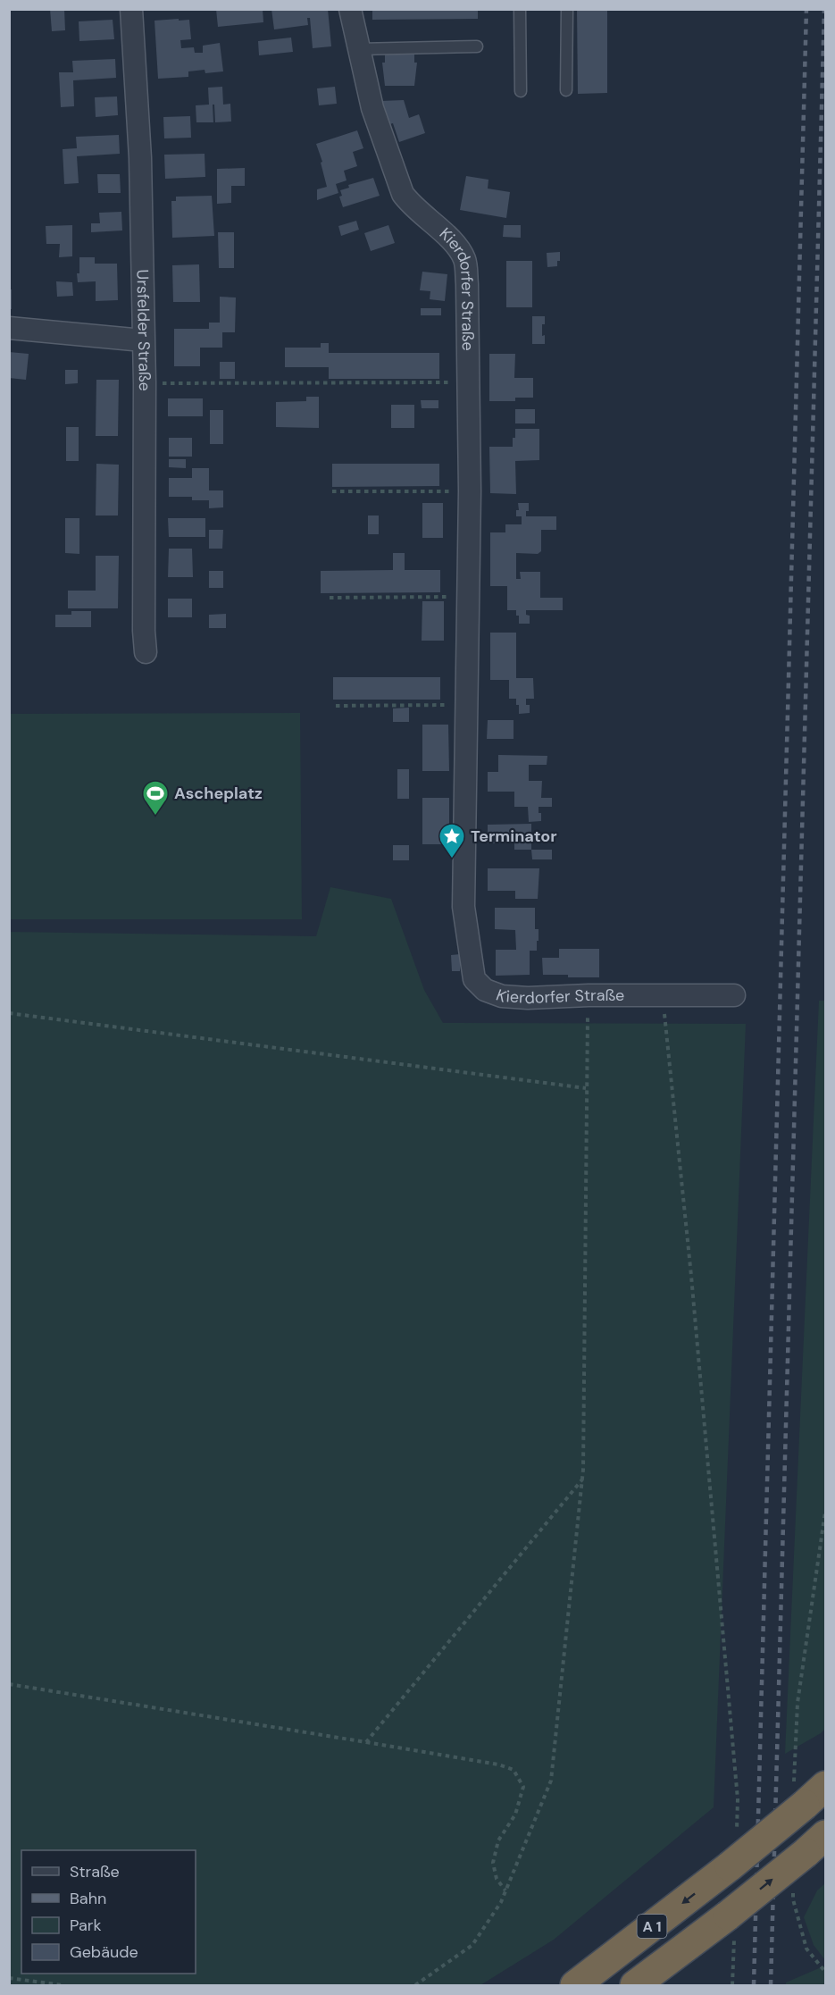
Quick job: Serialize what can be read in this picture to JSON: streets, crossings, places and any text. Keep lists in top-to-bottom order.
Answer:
{
  "streets": {
    "highway": ["A 1"],
    "street": ["Kierdorfer Straße", "Ursfelder Straße"]
  },
  "places": {
    "sports": ["Ascheplatz"],
    "place": ["Terminator"]
  },
  "legend": [
    "Straße",
    "Bahn",
    "Park",
    "Gebäude"
  ]
}
